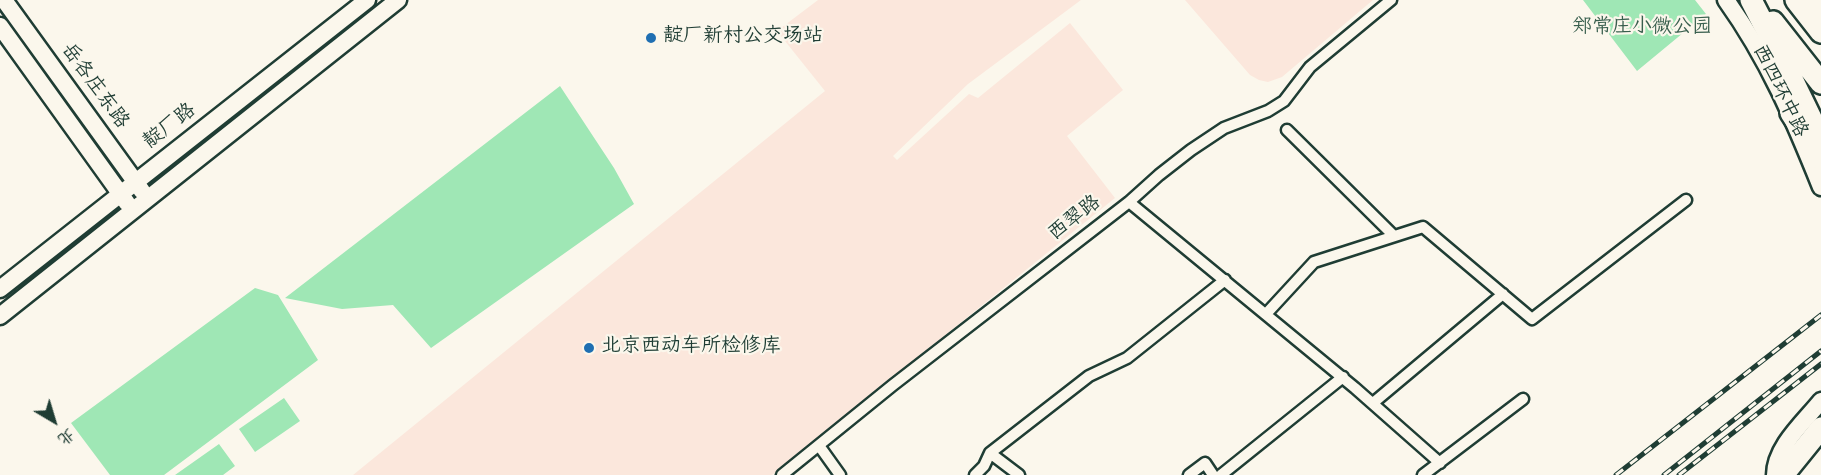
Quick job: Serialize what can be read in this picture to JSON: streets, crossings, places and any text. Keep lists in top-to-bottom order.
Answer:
{
  "streets": {
    "highway": ["西四环中路"],
    "main road": ["岳各庄东路", "靛厂路"],
    "street": ["西翠路"]
  },
  "crossings": [
    ["岳各庄东路", "靛厂路"]
  ],
  "parks": ["郑常庄小微公园"],
  "places": ["靛厂新村公交场站", "北京西动车所检修库"],
  "north": "bottom right"
}
